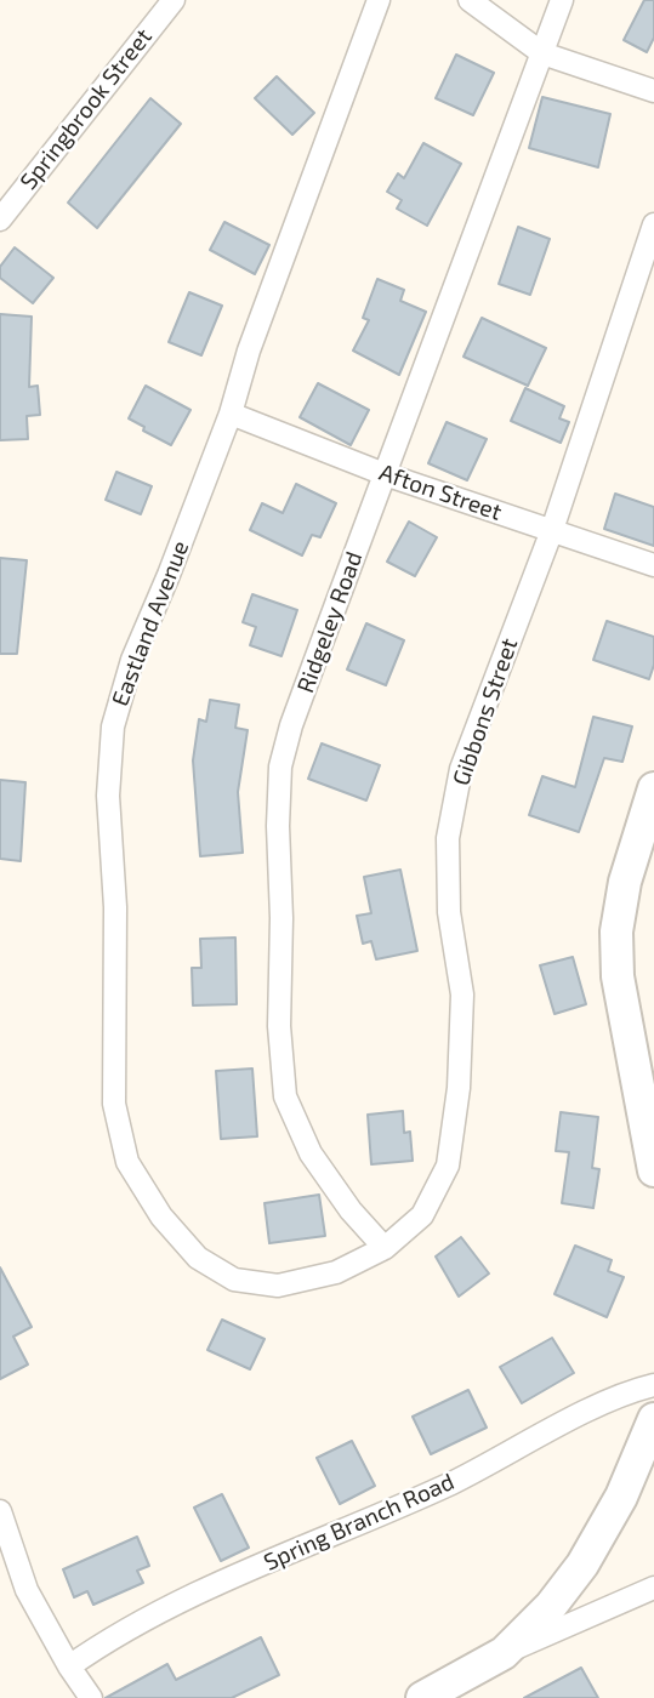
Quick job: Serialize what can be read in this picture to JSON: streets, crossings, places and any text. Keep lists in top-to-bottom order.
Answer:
{
  "streets": {
    "street": [
      "Springbrook Street",
      "Afton Street",
      "Ridgeley Road",
      "Eastland Avenue",
      "Gibbons Street",
      "Spring Branch Road"
    ]
  },
  "crossings": [
    ["Afton Street", "Ridgeley Road"],
    ["Afton Street", "Eastland Avenue"],
    ["Afton Street", "Gibbons Street"],
    ["Ridgeley Road", "Eastland Avenue"],
    ["Ridgeley Road", "Gibbons Street"],
    ["Eastland Avenue", "Gibbons Street"]
  ]
}
